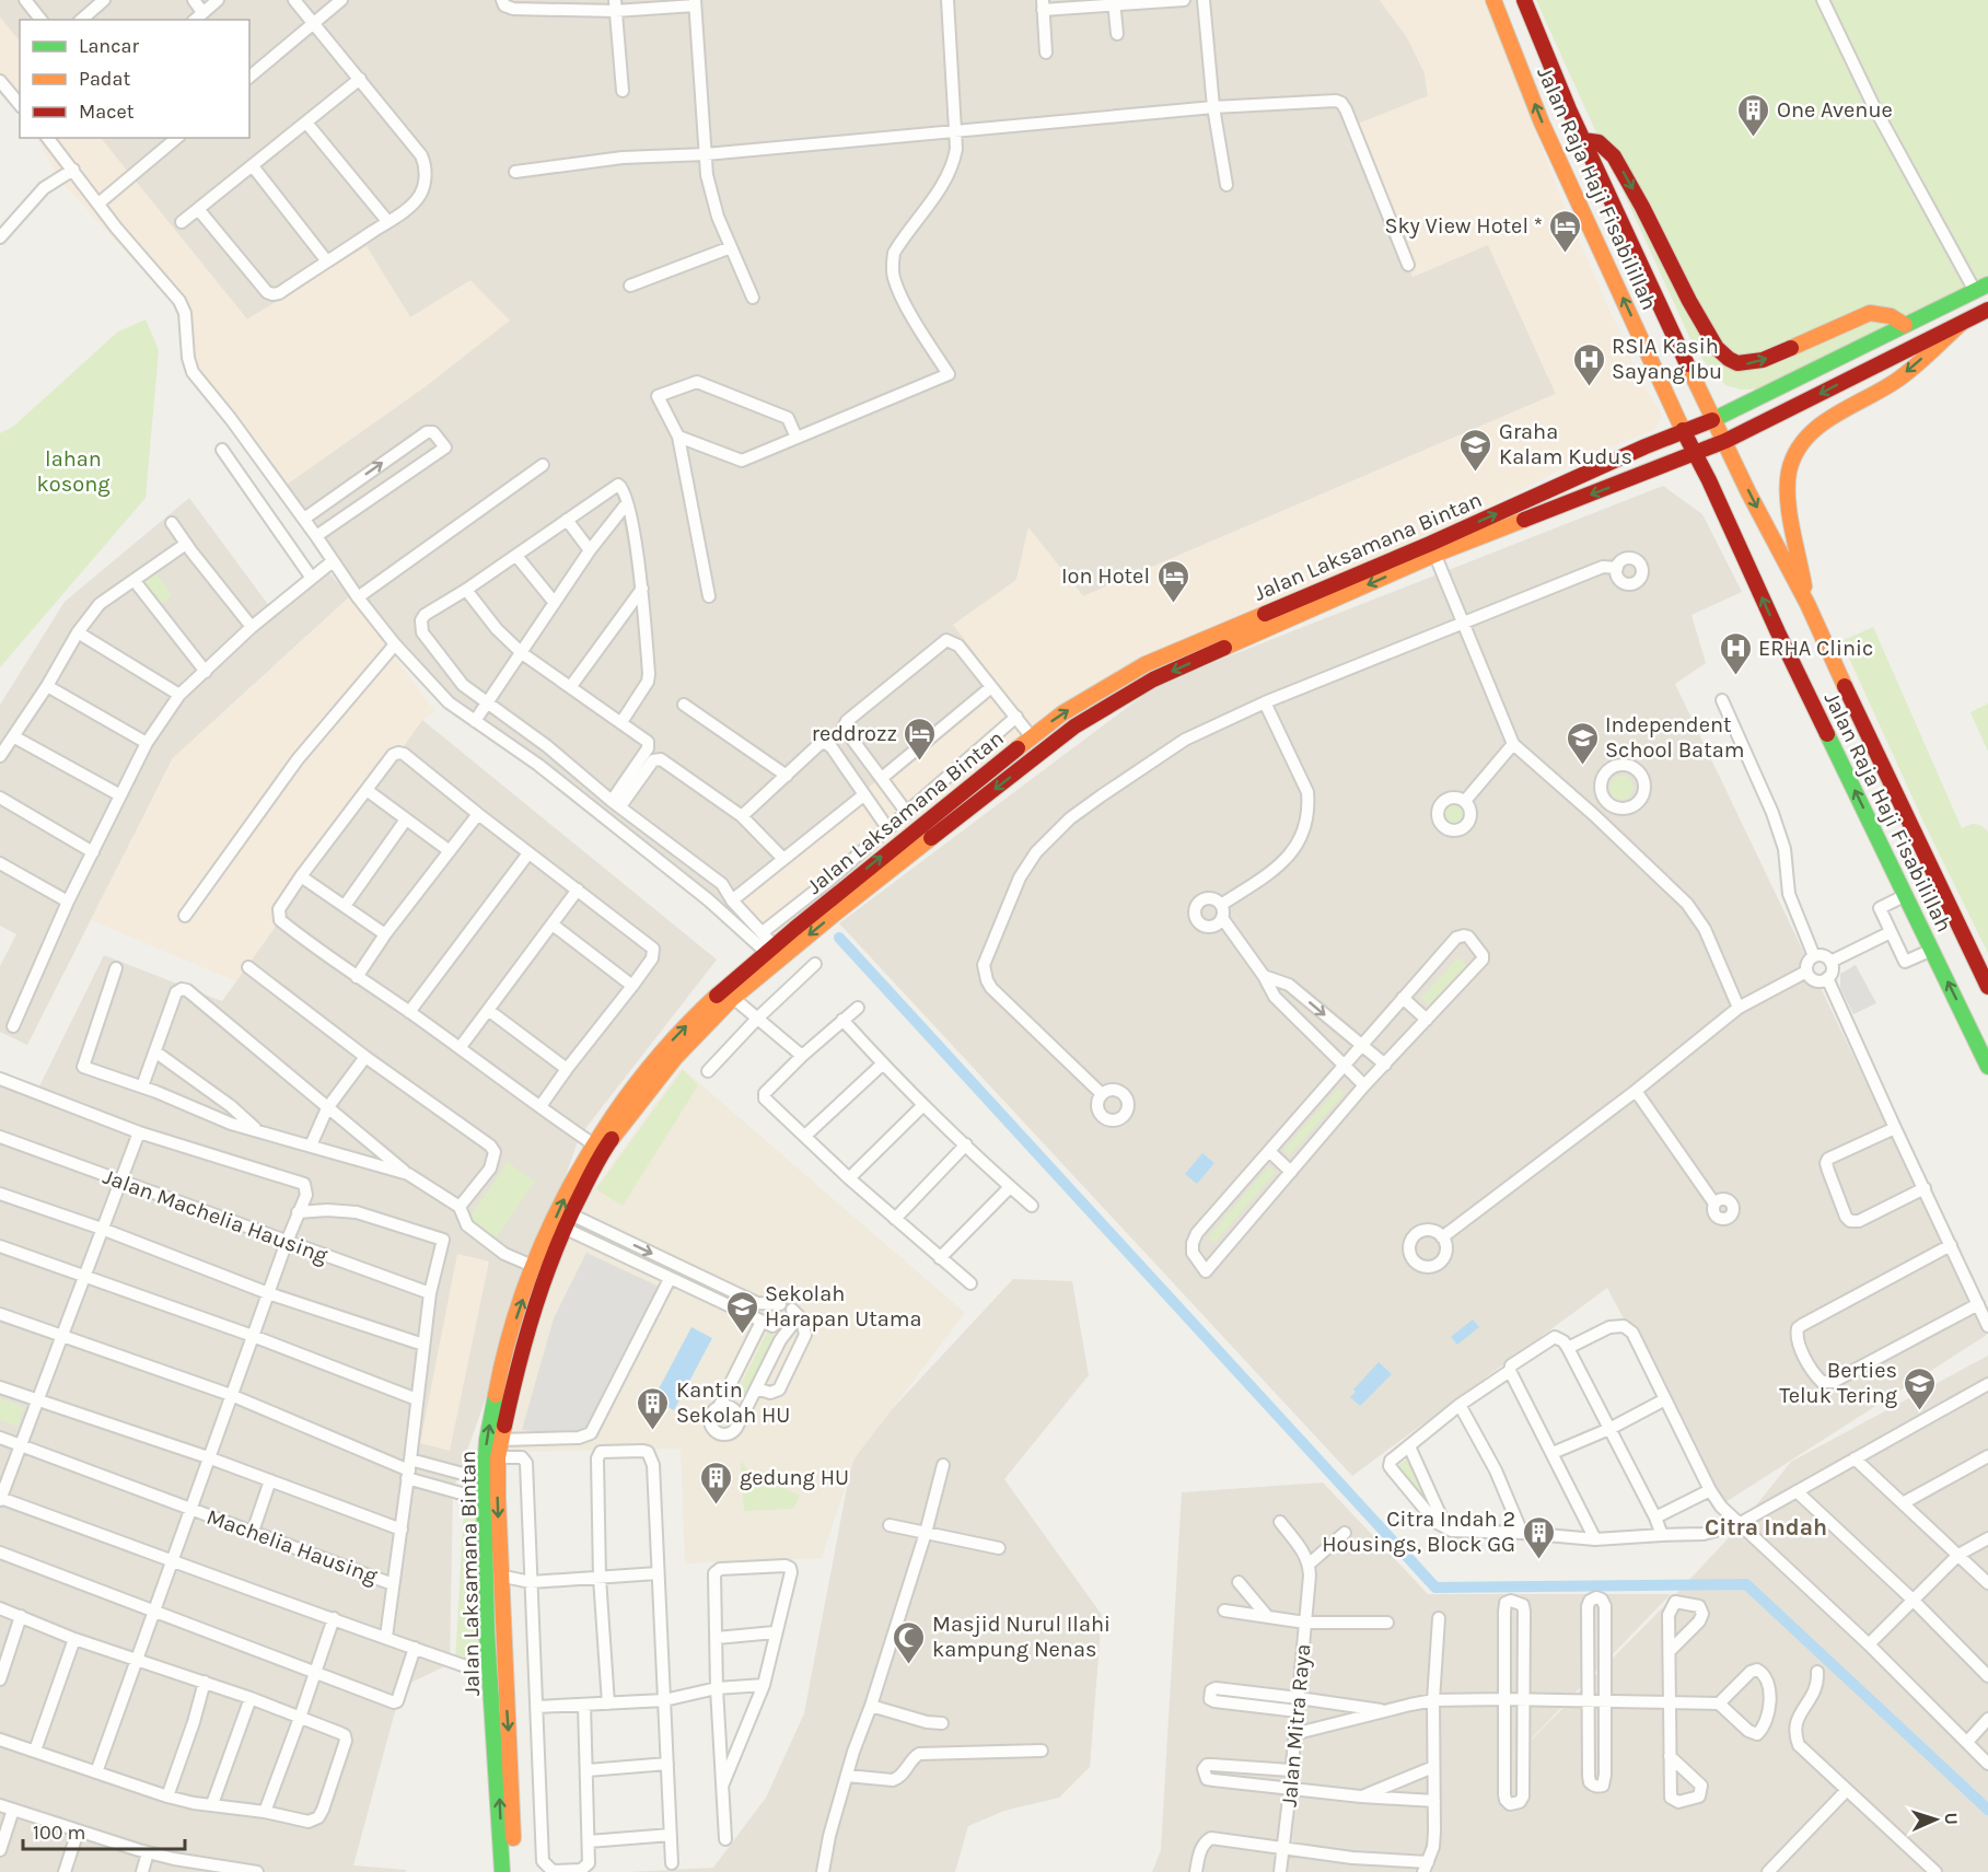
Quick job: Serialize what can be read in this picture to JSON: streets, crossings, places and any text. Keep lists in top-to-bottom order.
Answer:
{
  "streets": {
    "main road": ["Jalan Raja Haji Fisabilillah", "Jalan Laksamana Bintan"],
    "street": ["Jalan Machelia Hausing", "Machelia Hausing", "Jalan Mitra Raya"]
  },
  "crossings": [
    ["Jalan Raja Haji Fisabilillah", "Jalan Laksamana Bintan"],
    ["Jalan Machelia Hausing", "Machelia Hausing"]
  ],
  "districts": ["Citra Indah"],
  "parks": ["lahan kosong"],
  "places": {
    "building": [
      "One Avenue",
      "Kantin Sekolah HU",
      "gedung HU",
      "Citra Indah 2 Housings, Block GG"
    ],
    "hotel": ["Sky View Hotel *", "Ion Hotel", "reddrozz"],
    "hospital": ["RSIA Kasih Sayang Ibu", "ERHA Clinic"],
    "school or university": [
      "Graha Kalam Kudus",
      "Independent School Batam",
      "Sekolah Harapan Utama",
      "Berties Teluk Tering"
    ],
    "mosque": ["Masjid Nurul Ilahi kampung Nenas"]
  },
  "legend": ["Lancar", "Padat", "Macet"],
  "scale_bar": "100 m",
  "north": "right"
}
